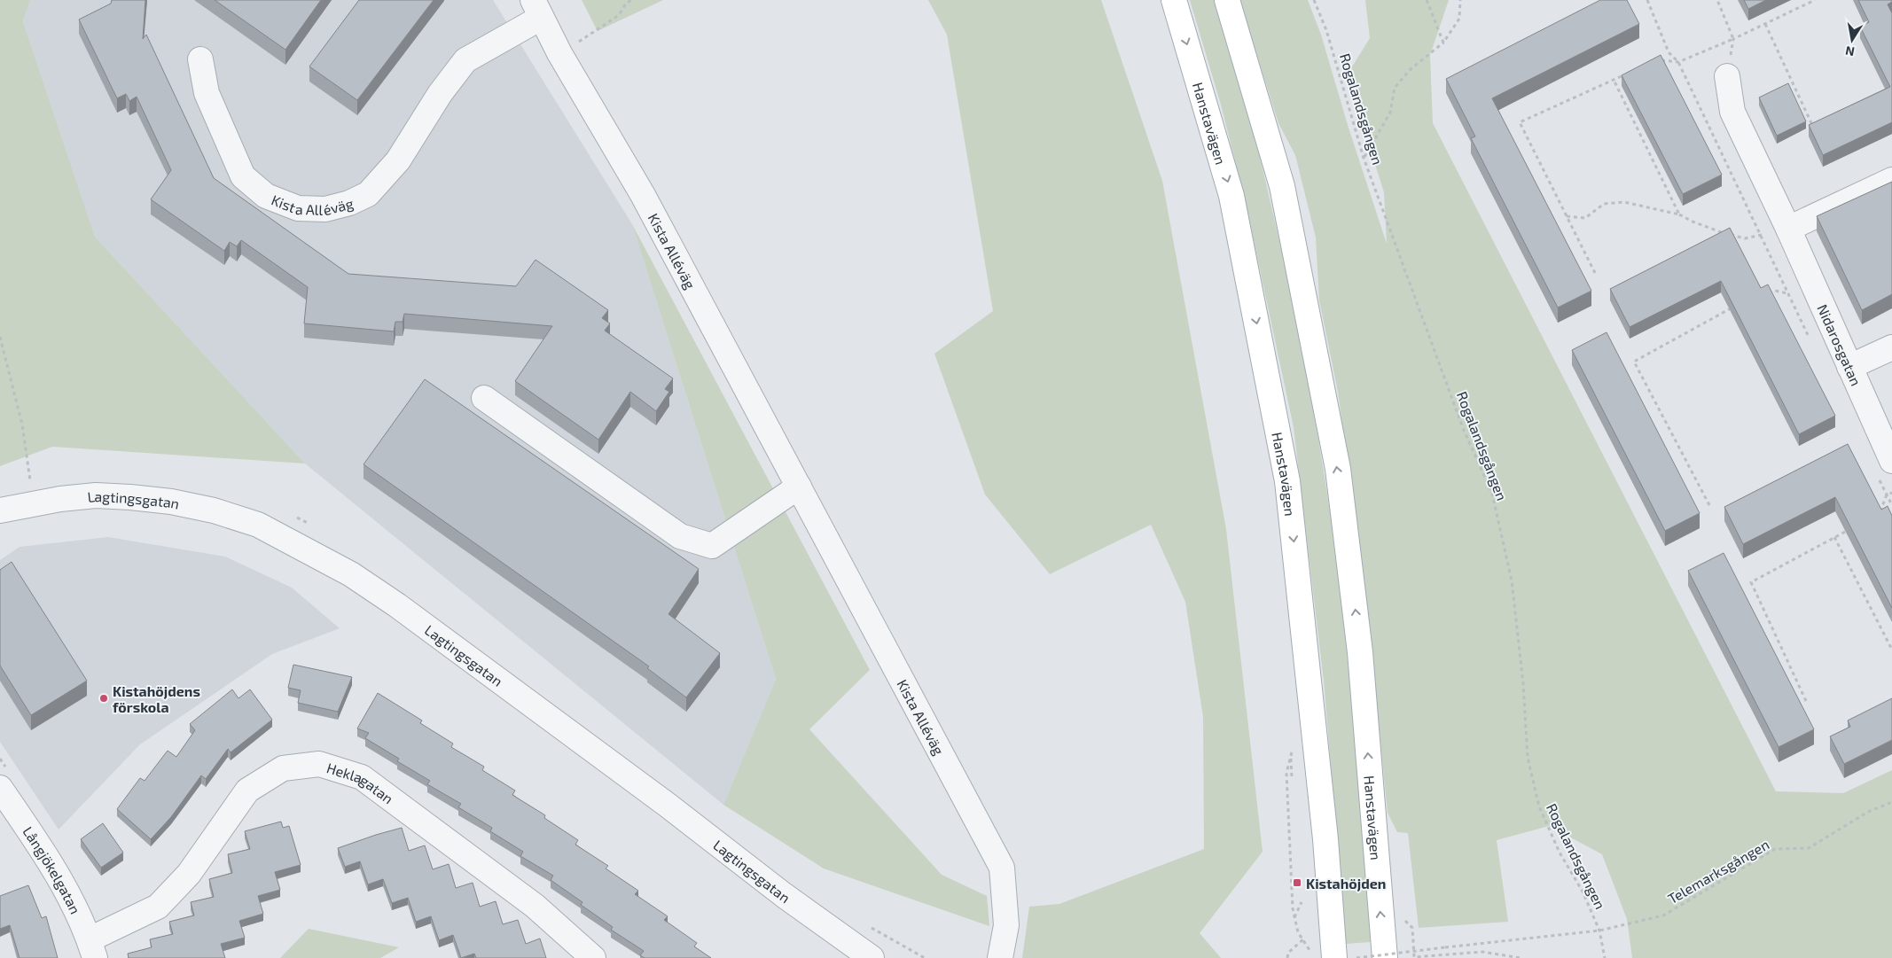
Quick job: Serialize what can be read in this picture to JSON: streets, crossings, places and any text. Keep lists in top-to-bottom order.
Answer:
{
  "streets": {
    "main road": ["Hanstavägen"],
    "street": [
      "Kista Alléväg",
      "Nidarosgatan",
      "Lagtingsgatan",
      "Heklagatan",
      "Långjökelgatan"
    ],
    "path": ["Rogalandsgången", "Telemarksgången"]
  },
  "crossings": [
    ["Rogalandsgången", "Telemarksgången"],
    ["Heklagatan", "Långjökelgatan"]
  ],
  "places": {
    "other": ["Kistahöjdens förskola"],
    "transit": ["Kistahöjden"]
  },
  "north": "bottom"
}
